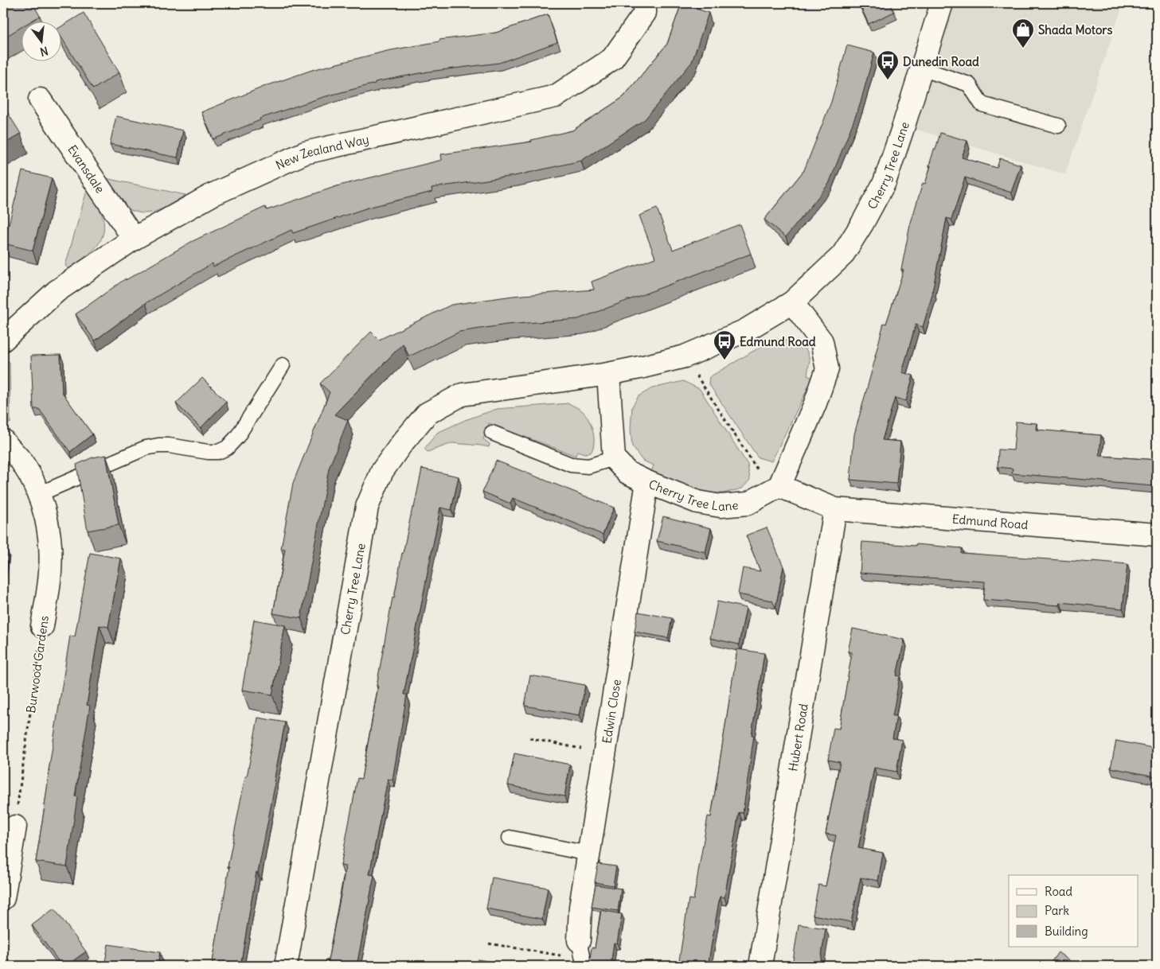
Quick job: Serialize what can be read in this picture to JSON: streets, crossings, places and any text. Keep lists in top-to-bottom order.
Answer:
{
  "streets": {
    "street": [
      "New Zealand Way",
      "Cherry Tree Lane",
      "Evansdale",
      "Edmund Road",
      "Burwood Gardens",
      "Edwin Close",
      "Hubert Road"
    ]
  },
  "crossings": [
    ["New Zealand Way", "Evansdale"],
    ["Cherry Tree Lane", "Edmund Road"],
    ["Cherry Tree Lane", "Edwin Close"],
    ["Edmund Road", "Hubert Road"]
  ],
  "places": {
    "shop": ["Shada Motors"],
    "bus stop": ["Dunedin Road", "Edmund Road"]
  },
  "legend": ["Road", "Park", "Building"],
  "north": "bottom"
}
